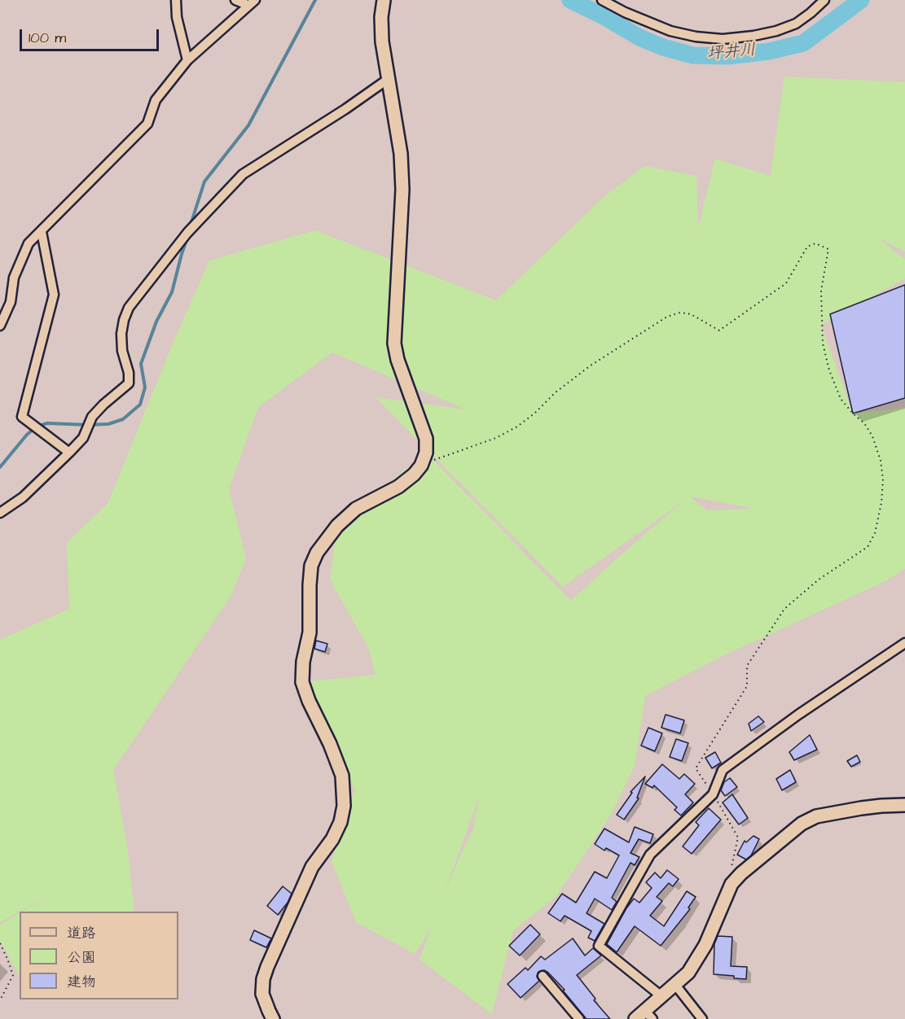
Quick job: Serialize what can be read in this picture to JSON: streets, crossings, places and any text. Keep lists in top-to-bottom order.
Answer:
{
  "water": ["坪井川"],
  "legend": ["道路", "公園", "建物"],
  "scale_bar": "100 m"
}
